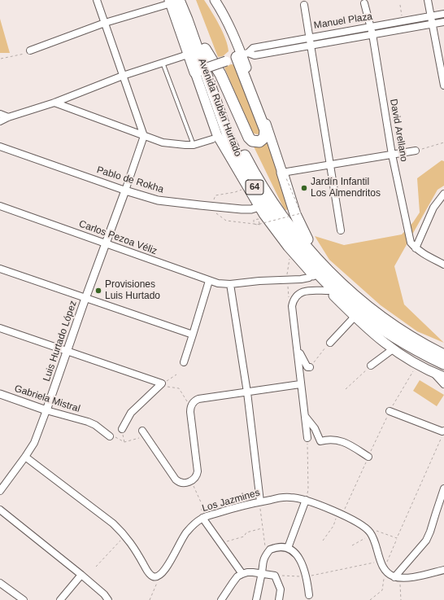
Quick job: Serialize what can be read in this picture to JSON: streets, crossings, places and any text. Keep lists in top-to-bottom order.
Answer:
{
  "streets": {
    "highway": ["Avenida Rubén Hurtado", "64"],
    "main road": ["Manuel Plaza"],
    "street": [
      "David Arellano",
      "Pablo de Rokha",
      "Carlos Pezoa Véliz",
      "Luis Hurtado López",
      "Gabriela Mistral",
      "Los Jazmines"
    ]
  },
  "crossings": [
    ["Manuel Plaza", "David Arellano"],
    ["Avenida Rubén Hurtado", "64"],
    ["Pablo de Rokha", "Luis Hurtado López"],
    ["Carlos Pezoa Véliz", "Luis Hurtado López"],
    ["Luis Hurtado López", "Gabriela Mistral"]
  ],
  "places": ["Jardín Infantil Los Almendritos", "Provisiones Luis Hurtado"]
}
